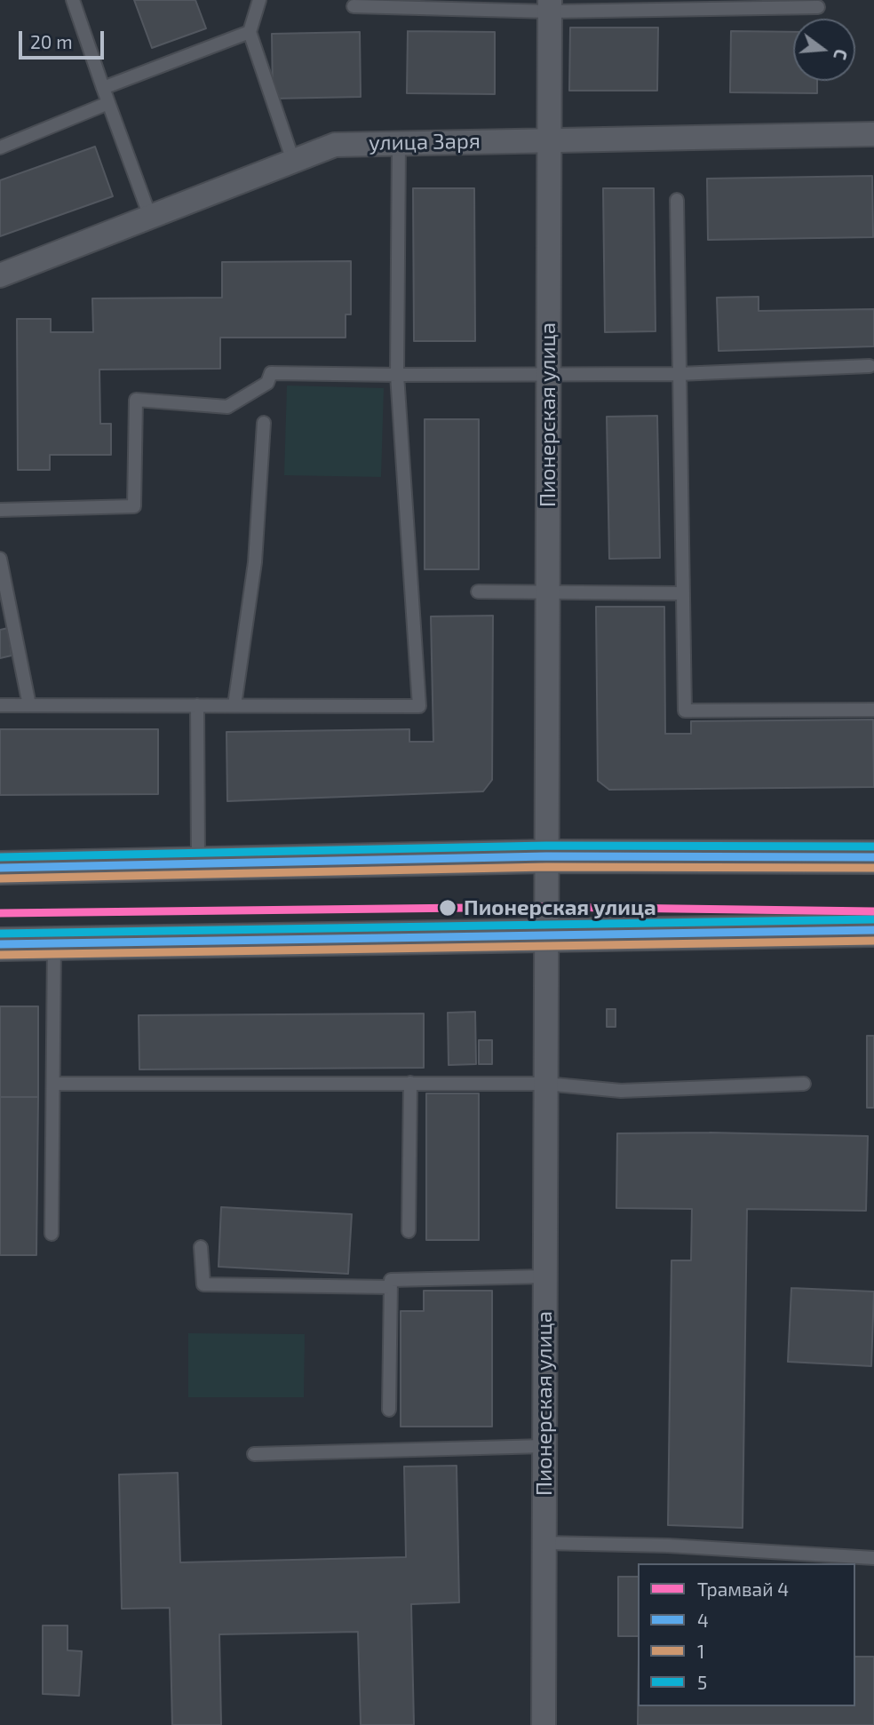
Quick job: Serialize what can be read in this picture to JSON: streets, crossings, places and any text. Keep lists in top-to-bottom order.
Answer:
{
  "streets": {
    "street": ["улица Заря", "Пионерская улица"]
  },
  "crossings": [
    ["улица Заря", "Пионерская улица"]
  ],
  "places": ["Пионерская улица"],
  "lines": [
    "transit line 5",
    "transit line 4",
    "transit line 1",
    "tram line 4"
  ],
  "legend": [
    "Трамвай 4",
    "4",
    "1",
    "5"
  ],
  "scale_bar": "20 m",
  "north": "right"
}
